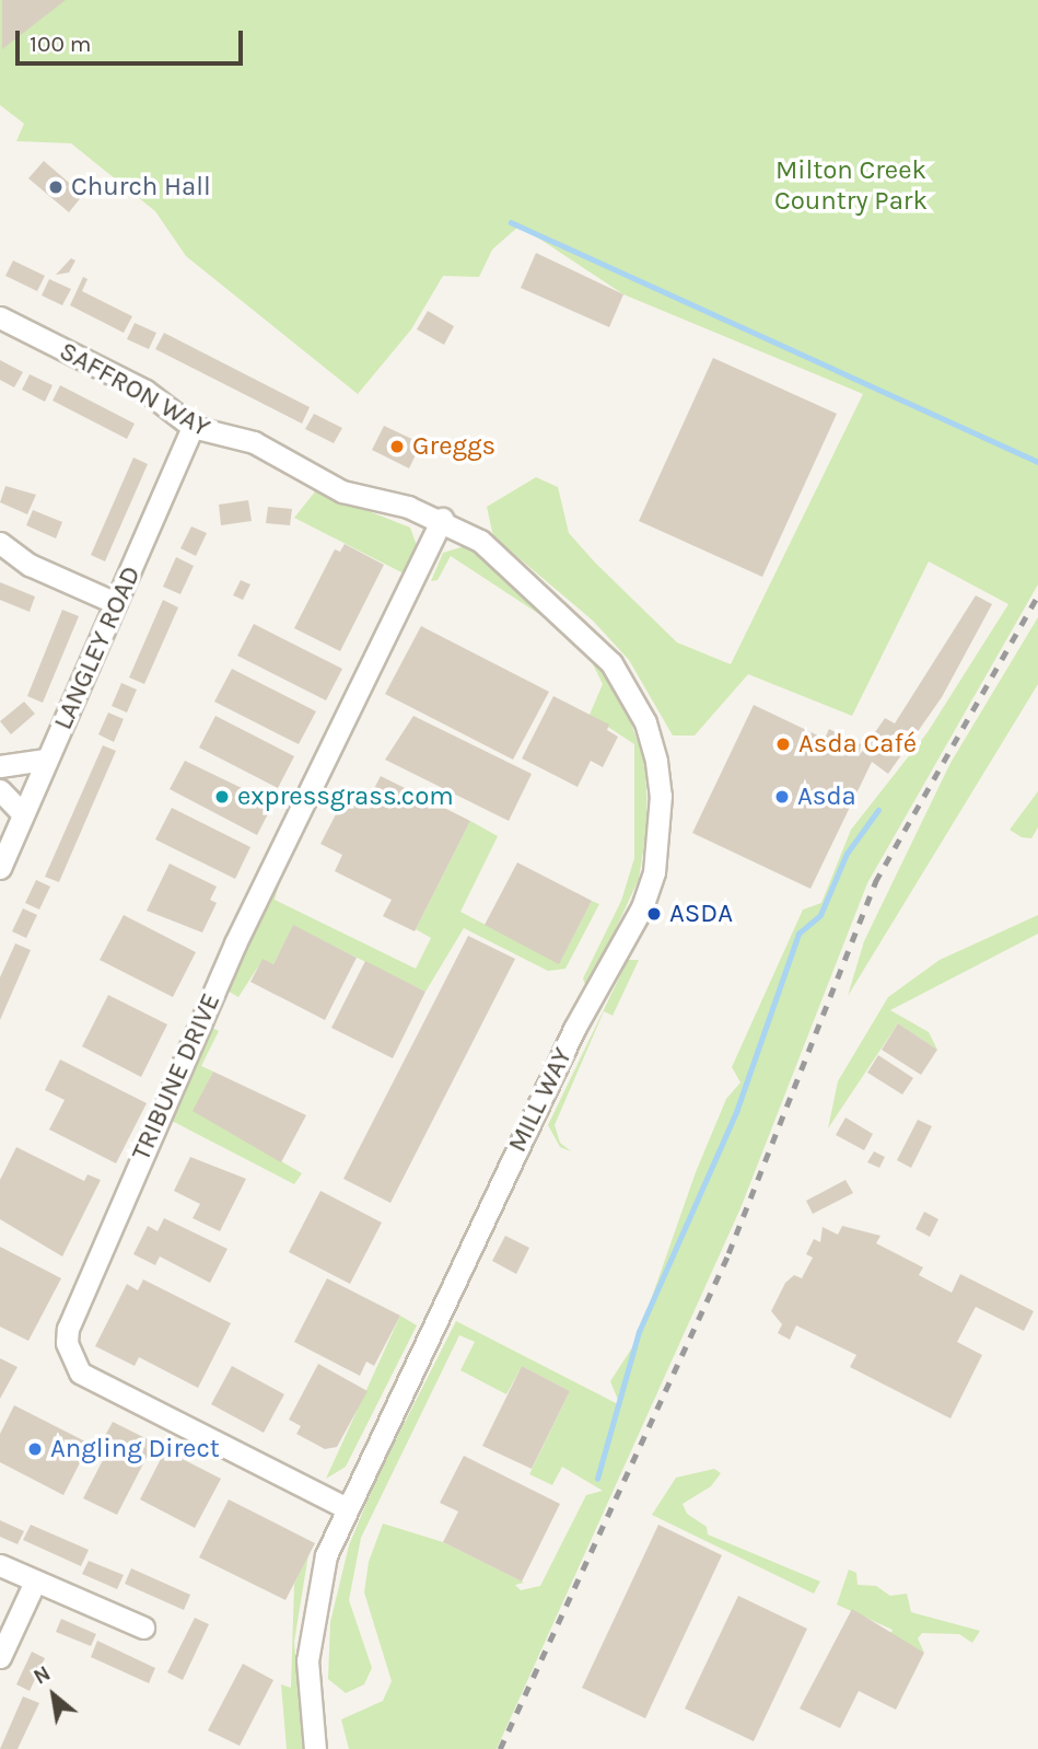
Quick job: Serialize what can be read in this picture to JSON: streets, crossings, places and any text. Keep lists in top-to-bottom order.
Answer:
{
  "streets": {
    "street": [
      "SAFFRON WAY",
      "LANGLEY ROAD",
      "TRIBUNE DRIVE",
      "MILL WAY"
    ]
  },
  "crossings": [
    ["SAFFRON WAY", "LANGLEY ROAD"],
    ["SAFFRON WAY", "TRIBUNE DRIVE"],
    ["SAFFRON WAY", "MILL WAY"],
    ["TRIBUNE DRIVE", "MILL WAY"]
  ],
  "parks": ["Milton Creek Country Park"],
  "places": [
    "Church Hall",
    "Greggs",
    "Asda Café",
    "expressgrass.com",
    "Asda",
    "ASDA",
    "Angling Direct"
  ],
  "scale_bar": "100 m",
  "north": "top left"
}
